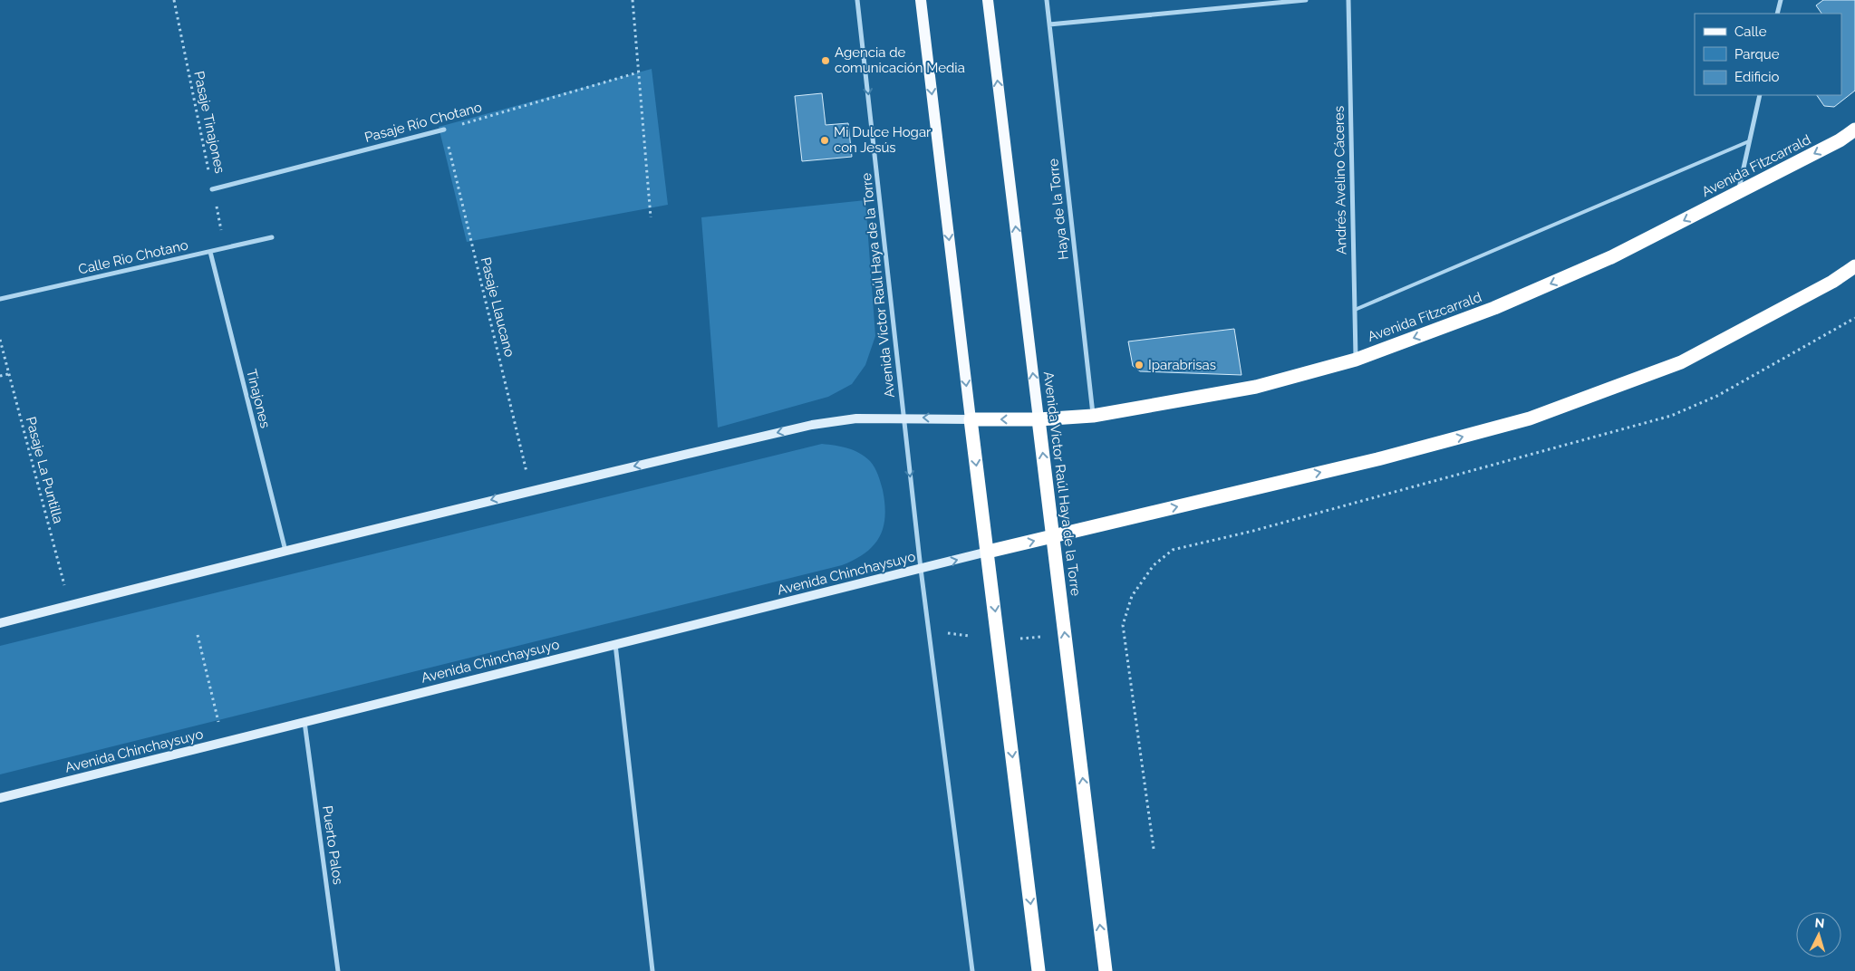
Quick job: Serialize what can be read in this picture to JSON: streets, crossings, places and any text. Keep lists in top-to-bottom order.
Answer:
{
  "streets": {
    "highway": ["Avenida Fitzcarrald", "Avenida Victor Raúl Haya de la Torre"],
    "street": [
      "Pasaje Río Chotano",
      "Andrés Avelino Cáceres",
      "Haya de la Torre",
      "Calle Rio Chotano",
      "Avenida Víctor Raúl Haya de la Torre",
      "Tinajones",
      "Avenida Chinchaysuyo",
      "Puerto Palos"
    ],
    "path": ["Pasaje Tinajones", "Pasaje Llaucano", "Pasaje La Puntilla"]
  },
  "crossings": [
    ["Pasaje Tinajones", "Pasaje Río Chotano"],
    ["Pasaje Tinajones", "Calle Rio Chotano"],
    ["Pasaje Río Chotano", "Pasaje Llaucano"],
    ["Avenida Fitzcarrald", "Andrés Avelino Cáceres"],
    ["Avenida Fitzcarrald", "Haya de la Torre"],
    ["Avenida Fitzcarrald", "Avenida Victor Raúl Haya de la Torre"],
    ["Calle Rio Chotano", "Tinajones"],
    ["Avenida Víctor Raúl Haya de la Torre", "Avenida Chinchaysuyo"],
    ["Avenida Chinchaysuyo", "Puerto Palos"]
  ],
  "one_way": ["Avenida Víctor Raúl Haya de la Torre"],
  "places": ["Agencia de comunicación Media", "Mi Dulce Hogar con Jesús", "Iparabrisas"],
  "legend": ["Calle", "Parque", "Edificio"],
  "north": "top"
}
